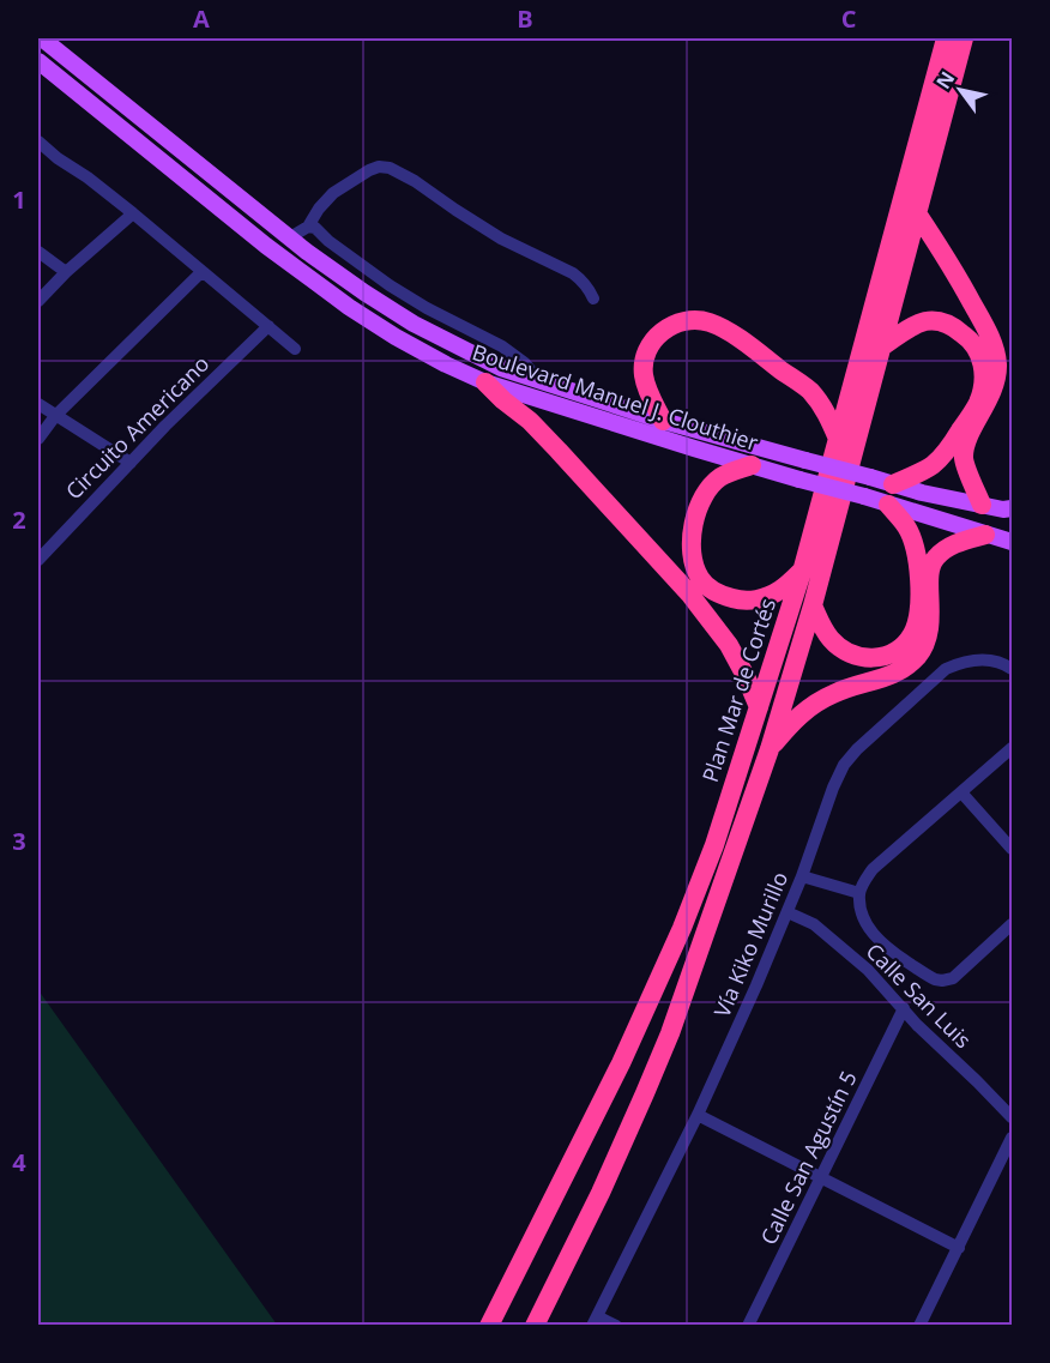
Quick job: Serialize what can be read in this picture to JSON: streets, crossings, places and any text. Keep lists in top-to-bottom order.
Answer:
{
  "streets": {
    "highway": ["Plan Mar de Cortés"],
    "main road": ["Boulevard Manuel J. Clouthier"],
    "street": [
      "Circuito Americano",
      "Vía Kiko Murillo",
      "Calle San Luis",
      "Calle San Agustín 5"
    ]
  },
  "crossings": [
    ["Vía Kiko Murillo", "Calle San Luis"],
    ["Calle San Luis", "Calle San Agustín 5"]
  ],
  "north": "top left",
  "grid": {
    "columns": ["A", "B", "C"],
    "rows": [
      "1",
      "2",
      "3",
      "4"
    ]
  }
}
